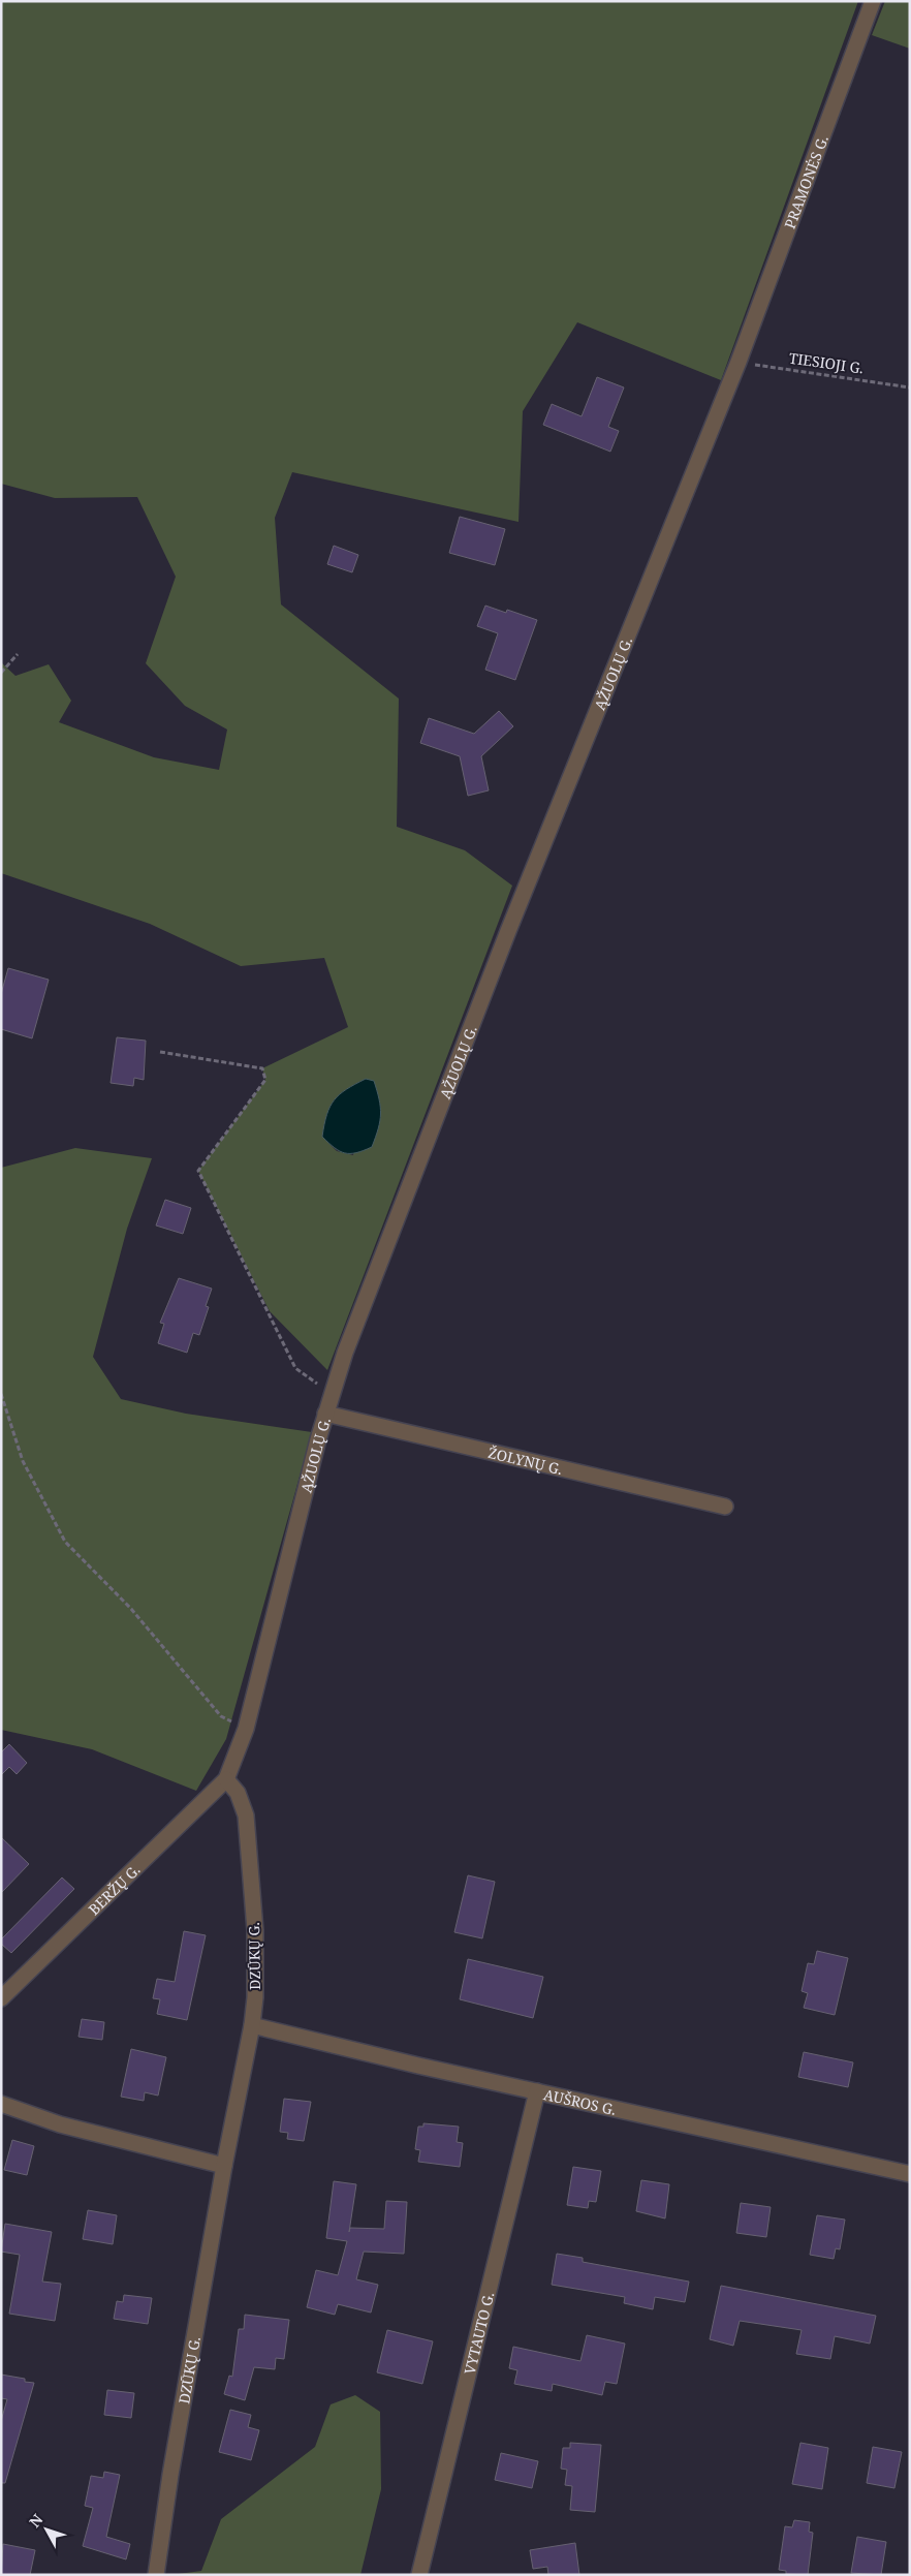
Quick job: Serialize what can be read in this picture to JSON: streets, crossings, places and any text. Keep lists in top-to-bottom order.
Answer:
{
  "streets": {
    "street": [
      "PRAMONĖS G.",
      "ĄŽUOLŲ G.",
      "ŽOLYNŲ G.",
      "BERŽŲ G.",
      "DZŪKŲ G.",
      "AUŠROS G.",
      "VYTAUTO G."
    ],
    "path": ["TIESIOJI G."]
  },
  "crossings": [
    ["PRAMONĖS G.", "TIESIOJI G."],
    ["PRAMONĖS G.", "ĄŽUOLŲ G."],
    ["TIESIOJI G.", "ĄŽUOLŲ G."],
    ["ĄŽUOLŲ G.", "ŽOLYNŲ G."],
    ["ĄŽUOLŲ G.", "BERŽŲ G."],
    ["ĄŽUOLŲ G.", "DZŪKŲ G."],
    ["BERŽŲ G.", "DZŪKŲ G."],
    ["DZŪKŲ G.", "AUŠROS G."],
    ["AUŠROS G.", "VYTAUTO G."]
  ],
  "north": "top left"
}
